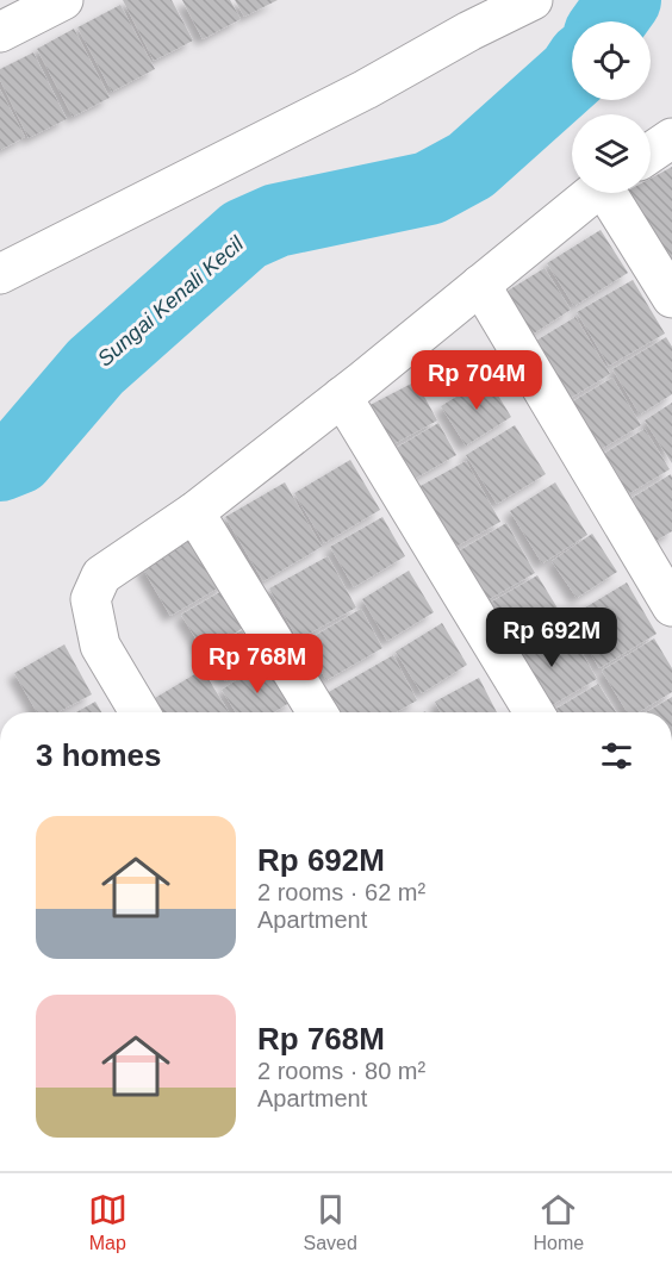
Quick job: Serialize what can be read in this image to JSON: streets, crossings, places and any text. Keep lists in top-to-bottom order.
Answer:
{
  "water": ["Sungai Kenali Kecil"],
  "page": {
    "price": ["Rp 704M", "Rp 692M", "Rp 768M"],
    "heading": "3 homes",
    "list": [
      {
        "name": "Rp 692M",
        "note": "2 rooms · 62 m² · Apartment"
      },
      {
        "name": "Rp 768M",
        "note": "2 rooms · 80 m² · Apartment"
      }
    ],
    "tabs": ["Map", "Saved", "Home"]
  }
}
